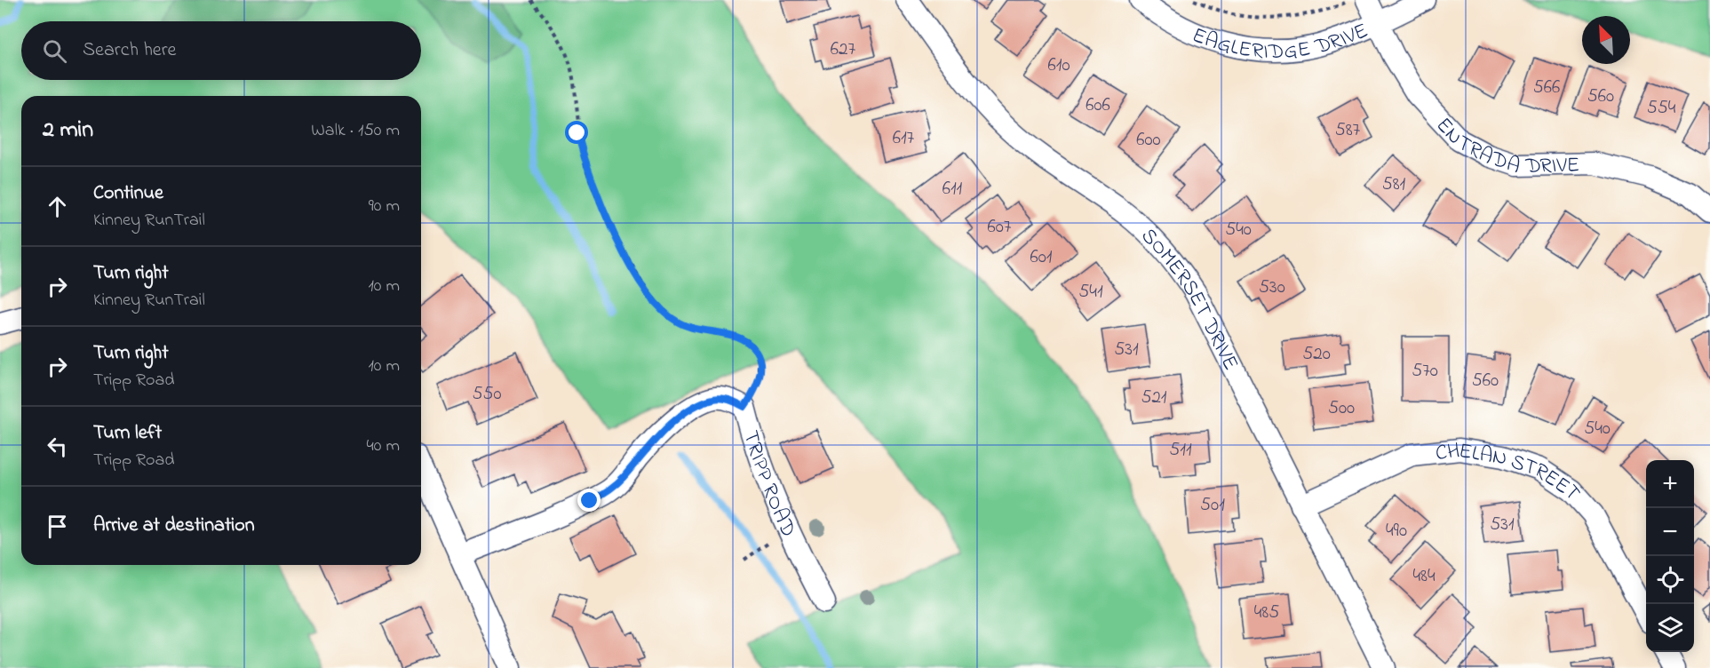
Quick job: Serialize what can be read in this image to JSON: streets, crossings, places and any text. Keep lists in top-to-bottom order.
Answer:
{
  "streets": {
    "street": [
      "EAGLERIDGE DRIVE",
      "ENTRADA DRIVE",
      "SOMERSET DRIVE",
      "CHELAN STREET",
      "TRIPP ROAD"
    ]
  },
  "crossings": [
    ["EAGLERIDGE DRIVE", "ENTRADA DRIVE"],
    ["SOMERSET DRIVE", "CHELAN STREET"]
  ],
  "house_numbers": [
    "627",
    "610",
    "566",
    "560",
    "606",
    "554",
    "587",
    "617",
    "600",
    "581",
    "611",
    "607",
    "540",
    "601",
    "530",
    "541",
    "531",
    "520",
    "570",
    "560",
    "550",
    "521",
    "500",
    "540",
    "511",
    "501",
    "531",
    "490",
    "484",
    "485"
  ],
  "north": "top left",
  "page": {
    "search": "Search here",
    "heading": ["2 min", "Walk · 150 m"],
    "list": [
      ["Continue", "Kinney RunTrail", "90 m"],
      ["Turn right", "Kinney RunTrail", "10 m"],
      ["Turn right", "Tripp Road", "10 m"],
      ["Turn left", "Tripp Road", "40 m"],
      "Arrive at destination"
    ],
    "map_buttons": ["+", "−"]
  }
}
